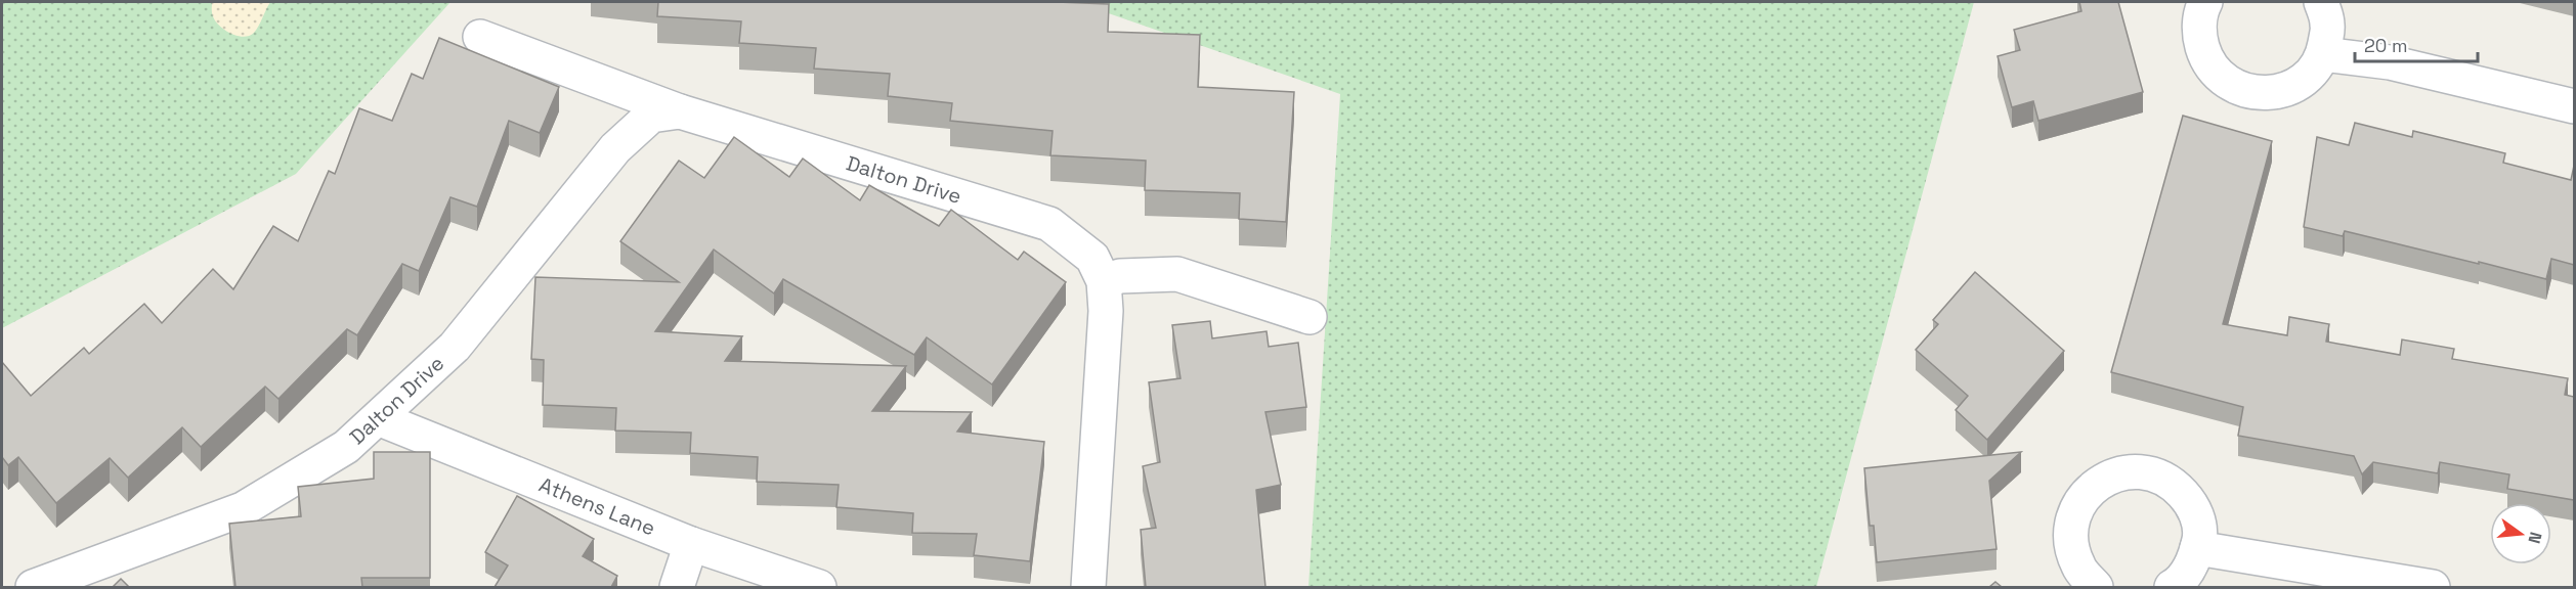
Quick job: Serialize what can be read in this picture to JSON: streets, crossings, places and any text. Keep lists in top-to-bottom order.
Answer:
{
  "streets": {
    "street": ["Dalton Drive", "Athens Lane"]
  },
  "crossings": [
    ["Dalton Drive", "Athens Lane"]
  ],
  "scale_bar": "20 m",
  "north": "right"
}
